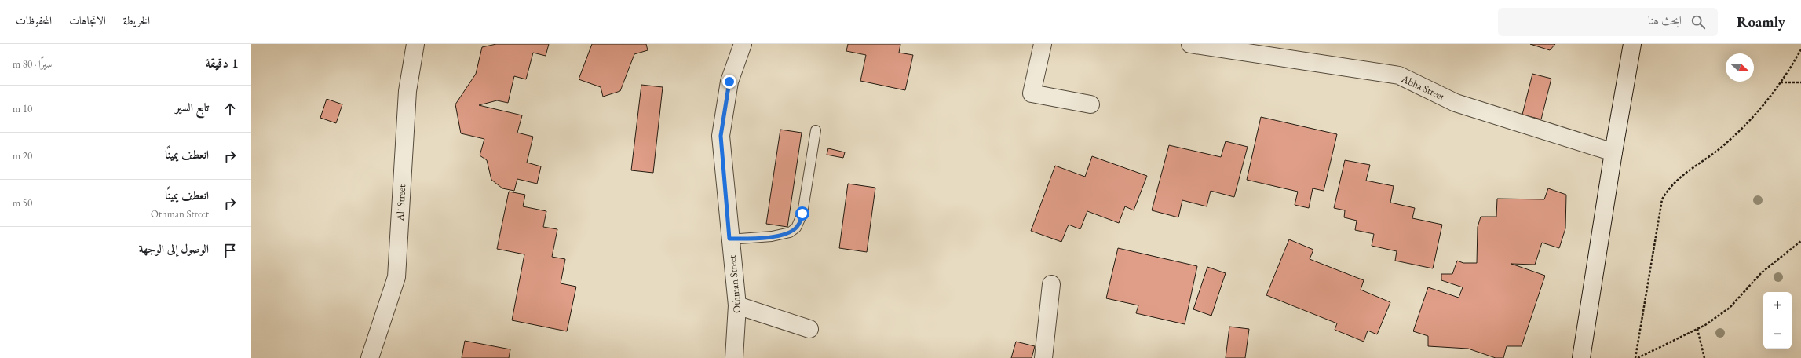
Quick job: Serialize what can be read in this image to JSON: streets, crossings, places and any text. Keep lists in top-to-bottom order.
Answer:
{
  "streets": {
    "street": ["Abha Street", "Ali Street", "Othman Street"]
  },
  "north": "right",
  "page": {
    "header": "Roamly",
    "search": "ابحث هنا",
    "nav": ["الخريطة", "الاتجاهات", "المحفوظات"],
    "heading": ["1 دقيقة", "سيرًا · 80 m"],
    "list": [
      ["تابع السير", "10 m"],
      ["انعطف يمينًا", "20 m"],
      ["انعطف يمينًا", "Othman Street", "50 m"],
      "الوصول إلى الوجهة"
    ],
    "map_buttons": ["+", "−"]
  }
}
